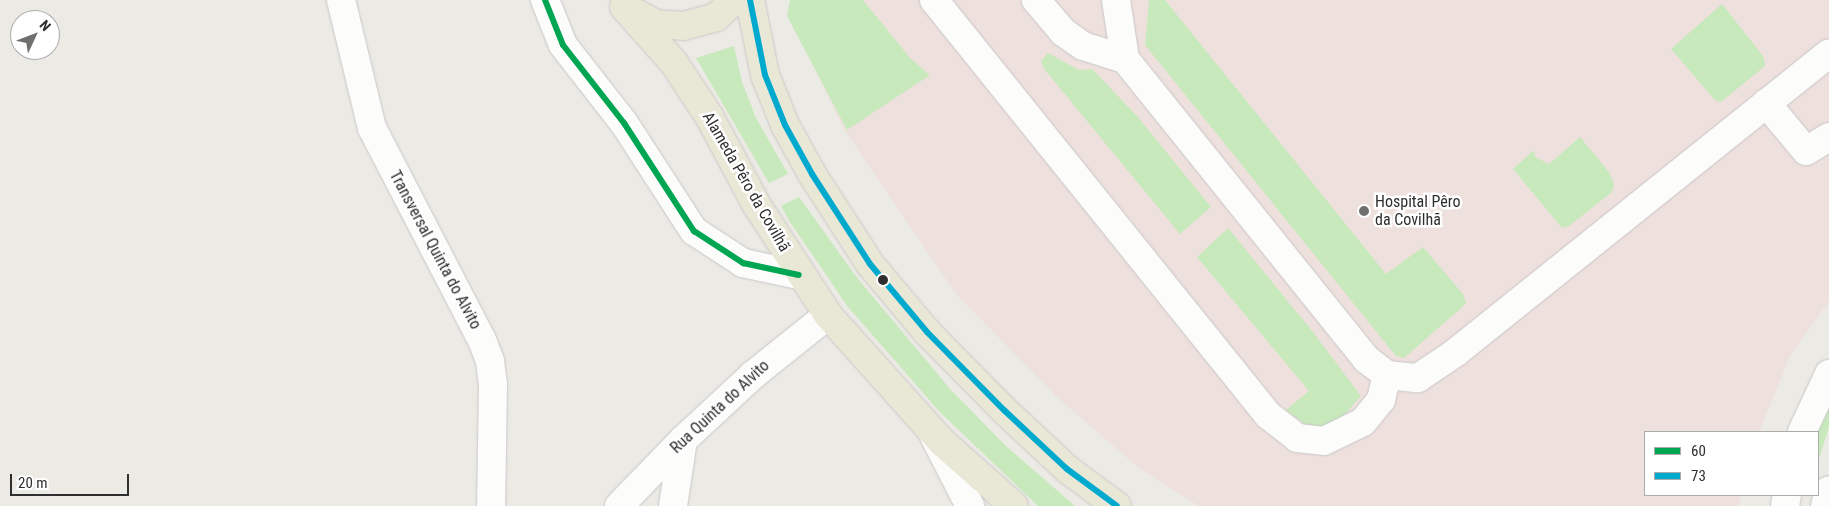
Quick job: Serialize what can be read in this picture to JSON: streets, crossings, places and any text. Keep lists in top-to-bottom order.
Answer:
{
  "streets": {
    "main road": ["Alameda Pêro da Covilhã"],
    "street": ["Transversal Quinta do Alvito", "Rua Quinta do Alvito"]
  },
  "crossings": [
    ["Alameda Pêro da Covilhã", "Rua Quinta do Alvito"]
  ],
  "places": ["Hospital Pêro da Covilhã"],
  "lines": ["transit line 60", "transit line 73"],
  "legend": ["60", "73"],
  "scale_bar": "20 m",
  "north": "top right"
}
